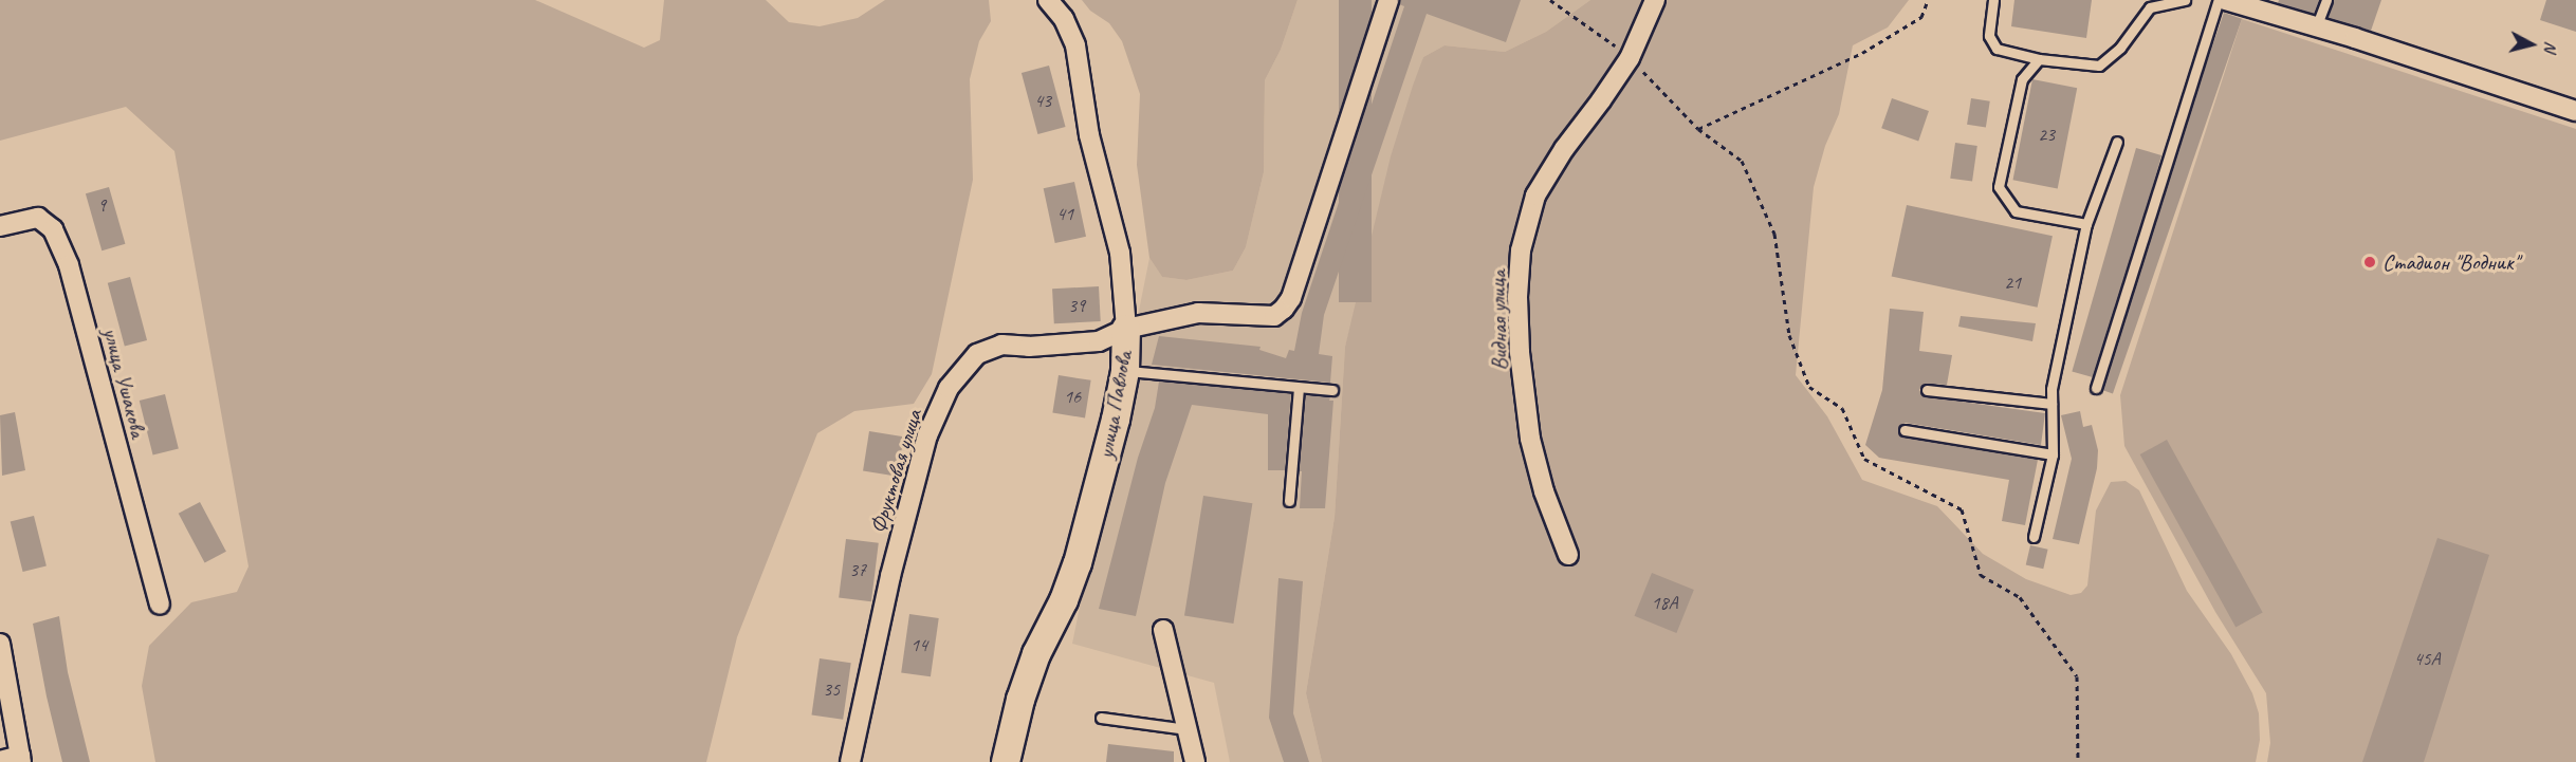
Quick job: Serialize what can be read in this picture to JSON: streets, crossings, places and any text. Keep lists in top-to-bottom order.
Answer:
{
  "streets": {
    "street": [
      "Видная улица",
      "улица Ушакова",
      "улица Павлова",
      "Фруктовая улица"
    ]
  },
  "crossings": [
    ["улица Павлова", "Фруктовая улица"]
  ],
  "places": ["Стадион \"Водник\""],
  "house_numbers": [
    "43",
    "23",
    "9",
    "41",
    "21",
    "39",
    "16",
    "37",
    "18А",
    "14",
    "45А",
    "35"
  ],
  "north": "right"
}
